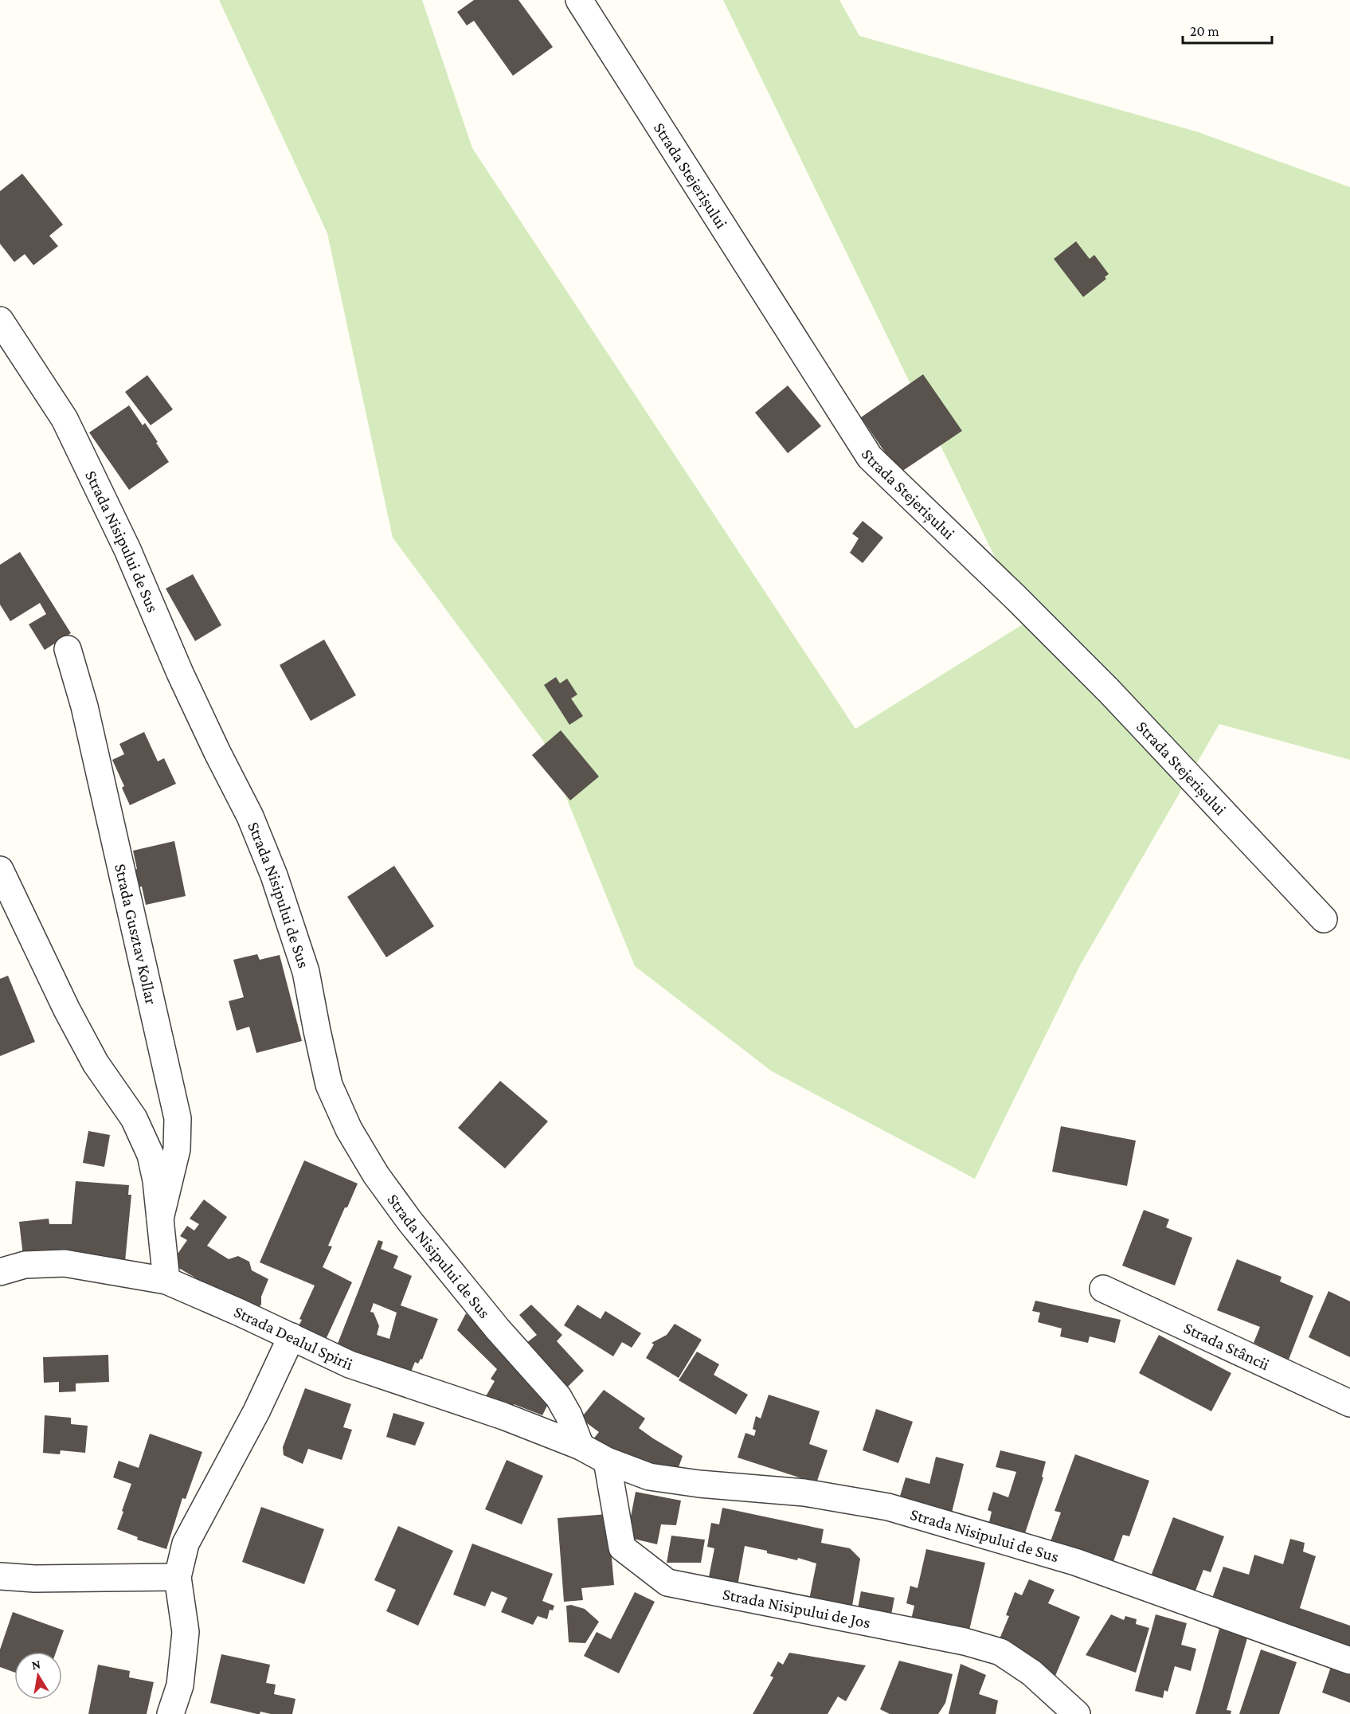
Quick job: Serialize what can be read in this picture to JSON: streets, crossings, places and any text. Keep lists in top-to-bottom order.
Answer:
{
  "streets": {
    "street": [
      "Strada Stejerișului",
      "Strada Nisipului de Sus",
      "Strada Gusztav Kollar",
      "Strada Dealul Spirii",
      "Strada Stâncii",
      "Strada Nisipului de Jos"
    ]
  },
  "crossings": [
    ["Strada Nisipului de Sus", "Strada Dealul Spirii"],
    ["Strada Nisipului de Sus", "Strada Nisipului de Jos"],
    ["Strada Gusztav Kollar", "Strada Dealul Spirii"]
  ],
  "scale_bar": "20 m",
  "north": "top"
}
